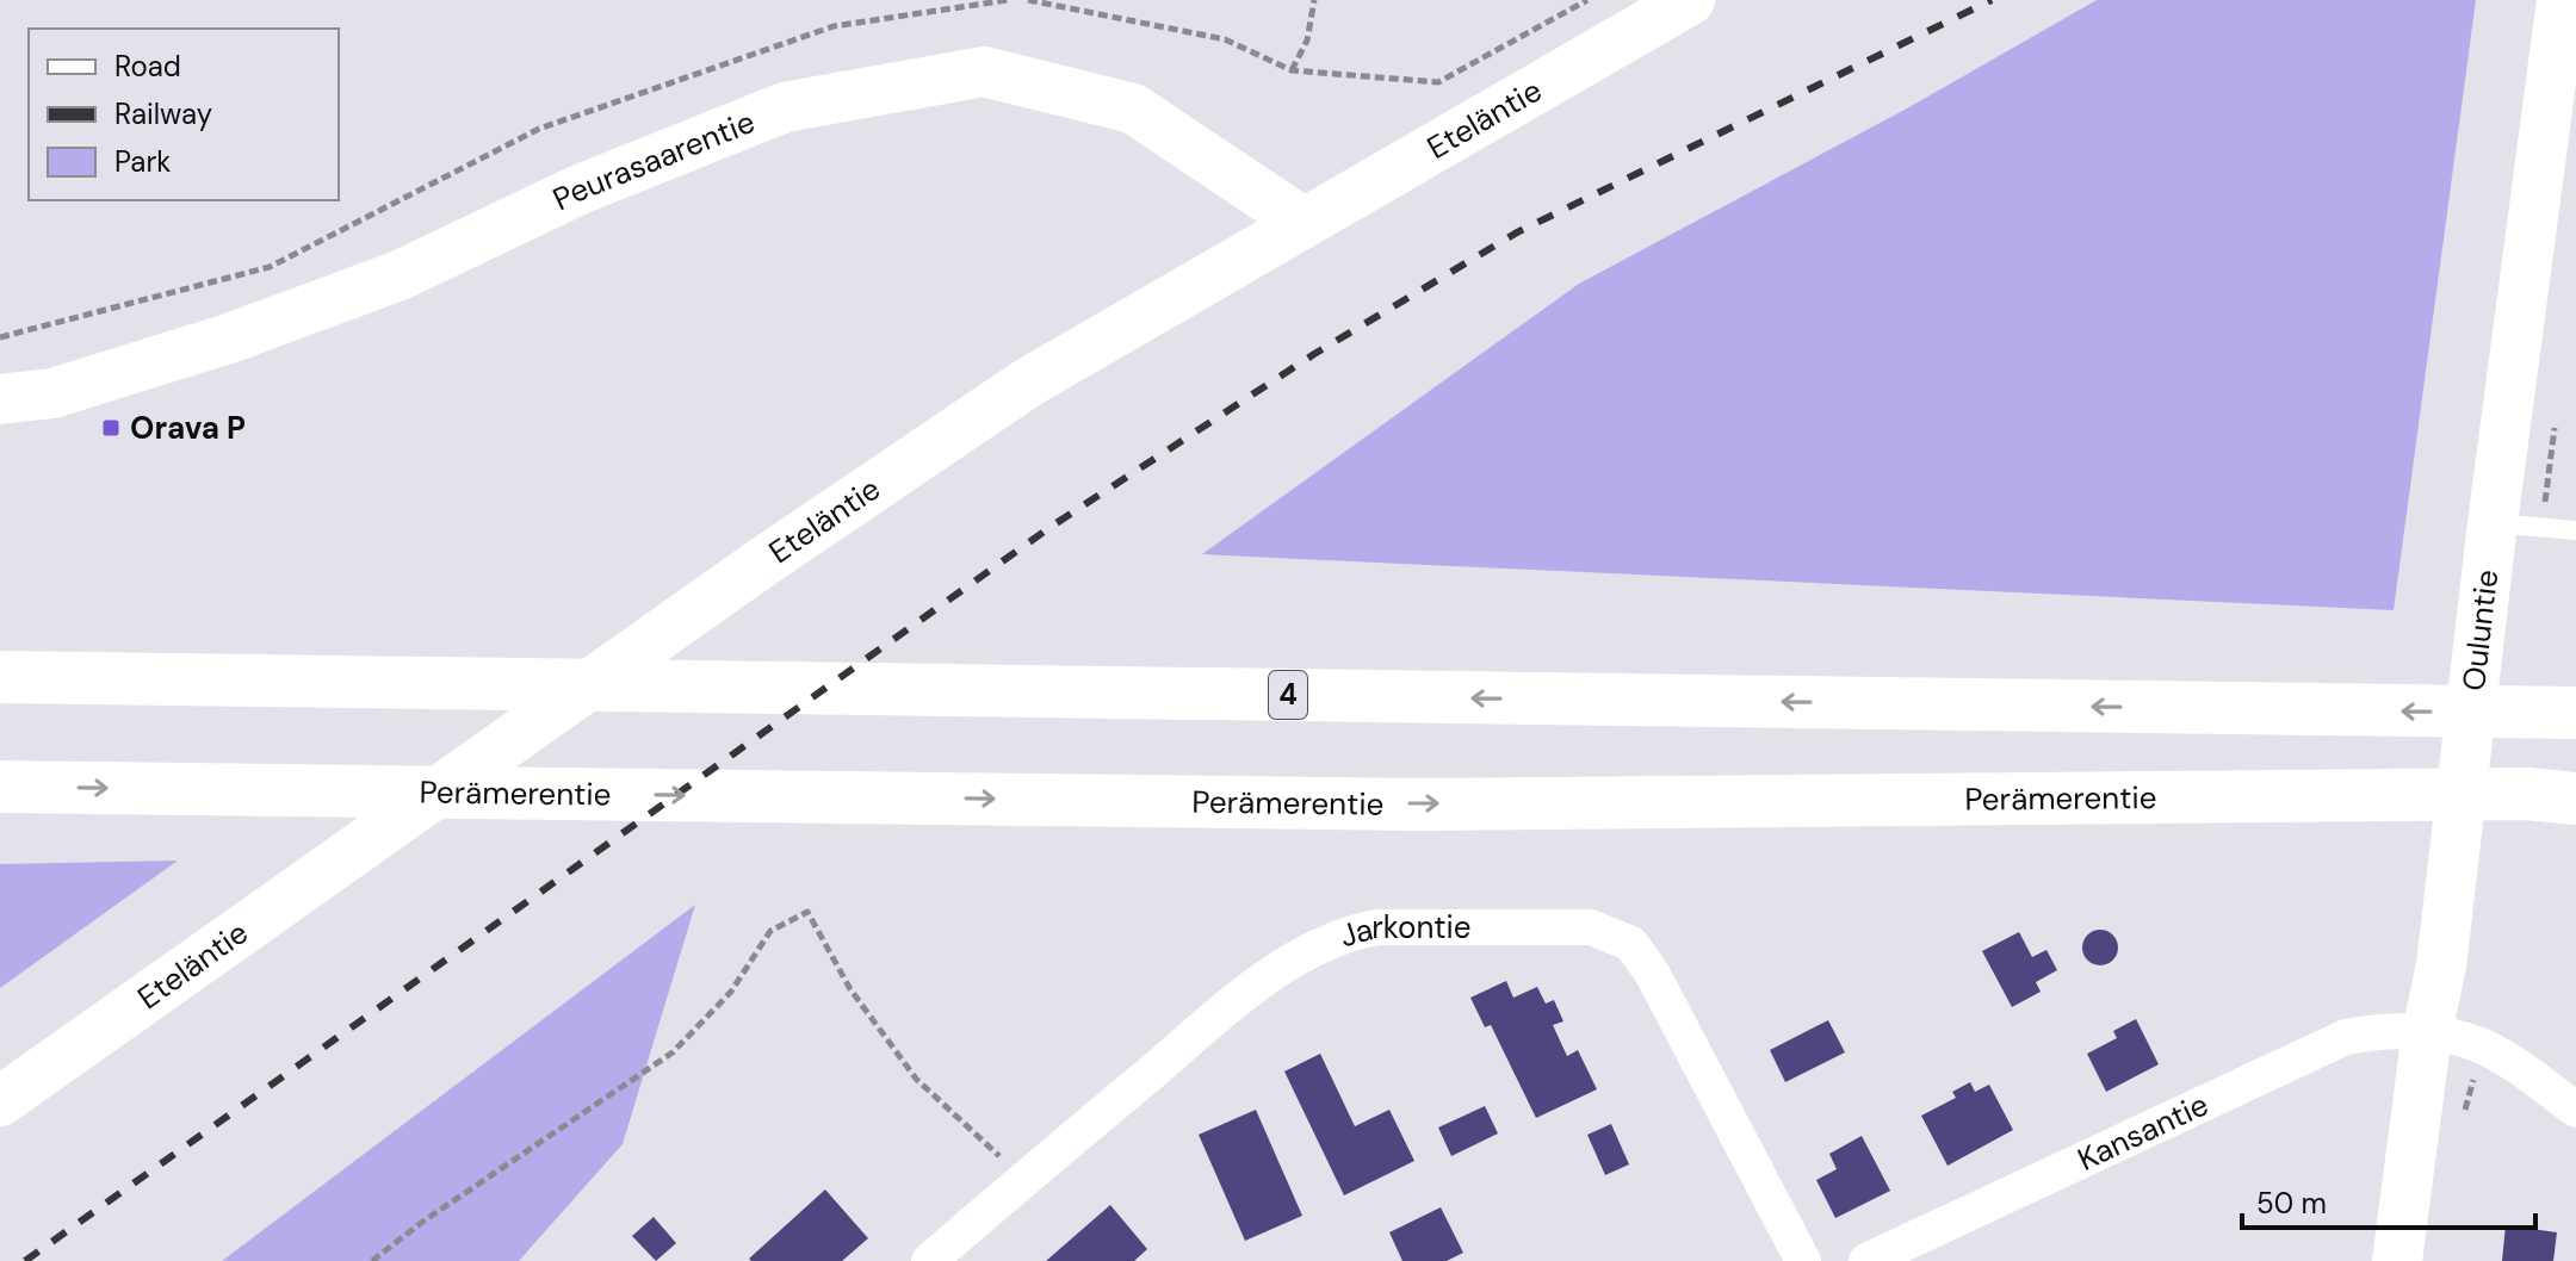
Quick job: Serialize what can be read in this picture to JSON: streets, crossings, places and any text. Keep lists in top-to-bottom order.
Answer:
{
  "streets": {
    "highway": ["4", "Perämerentie"],
    "main road": ["Eteläntie", "Peurasaarentie", "Ouluntie"],
    "street": ["Jarkontie", "Kansantie"]
  },
  "crossings": [
    ["Eteläntie", "Peurasaarentie"],
    ["Ouluntie", "Kansantie"]
  ],
  "places": {
    "transit": ["Orava P"]
  },
  "legend": ["Road", "Railway", "Park"],
  "scale_bar": "50 m"
}
